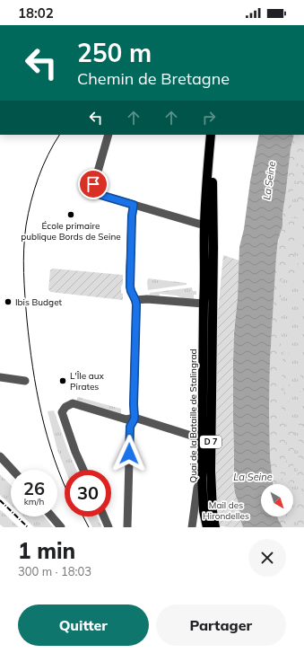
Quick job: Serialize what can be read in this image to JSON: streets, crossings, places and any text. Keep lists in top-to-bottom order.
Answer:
{
  "streets": {
    "main road": ["Quai de la Bataille de Stalingrad", "D 7"]
  },
  "water": ["La Seine"],
  "parks": ["Mail des Hirondelles"],
  "places": ["École primaire publique Bords de Seine", "Ibis Budget", "L'Île aux Pirates"],
  "north": "bottom right",
  "page": {
    "status": "18:02",
    "turn": ["250 m", "Chemin de Bretagne"],
    "speed": "26 km/h",
    "limit": "30",
    "heading": ["1 min", "300 m · 18:03"],
    "buttons": ["Quitter", "Partager"]
  }
}
